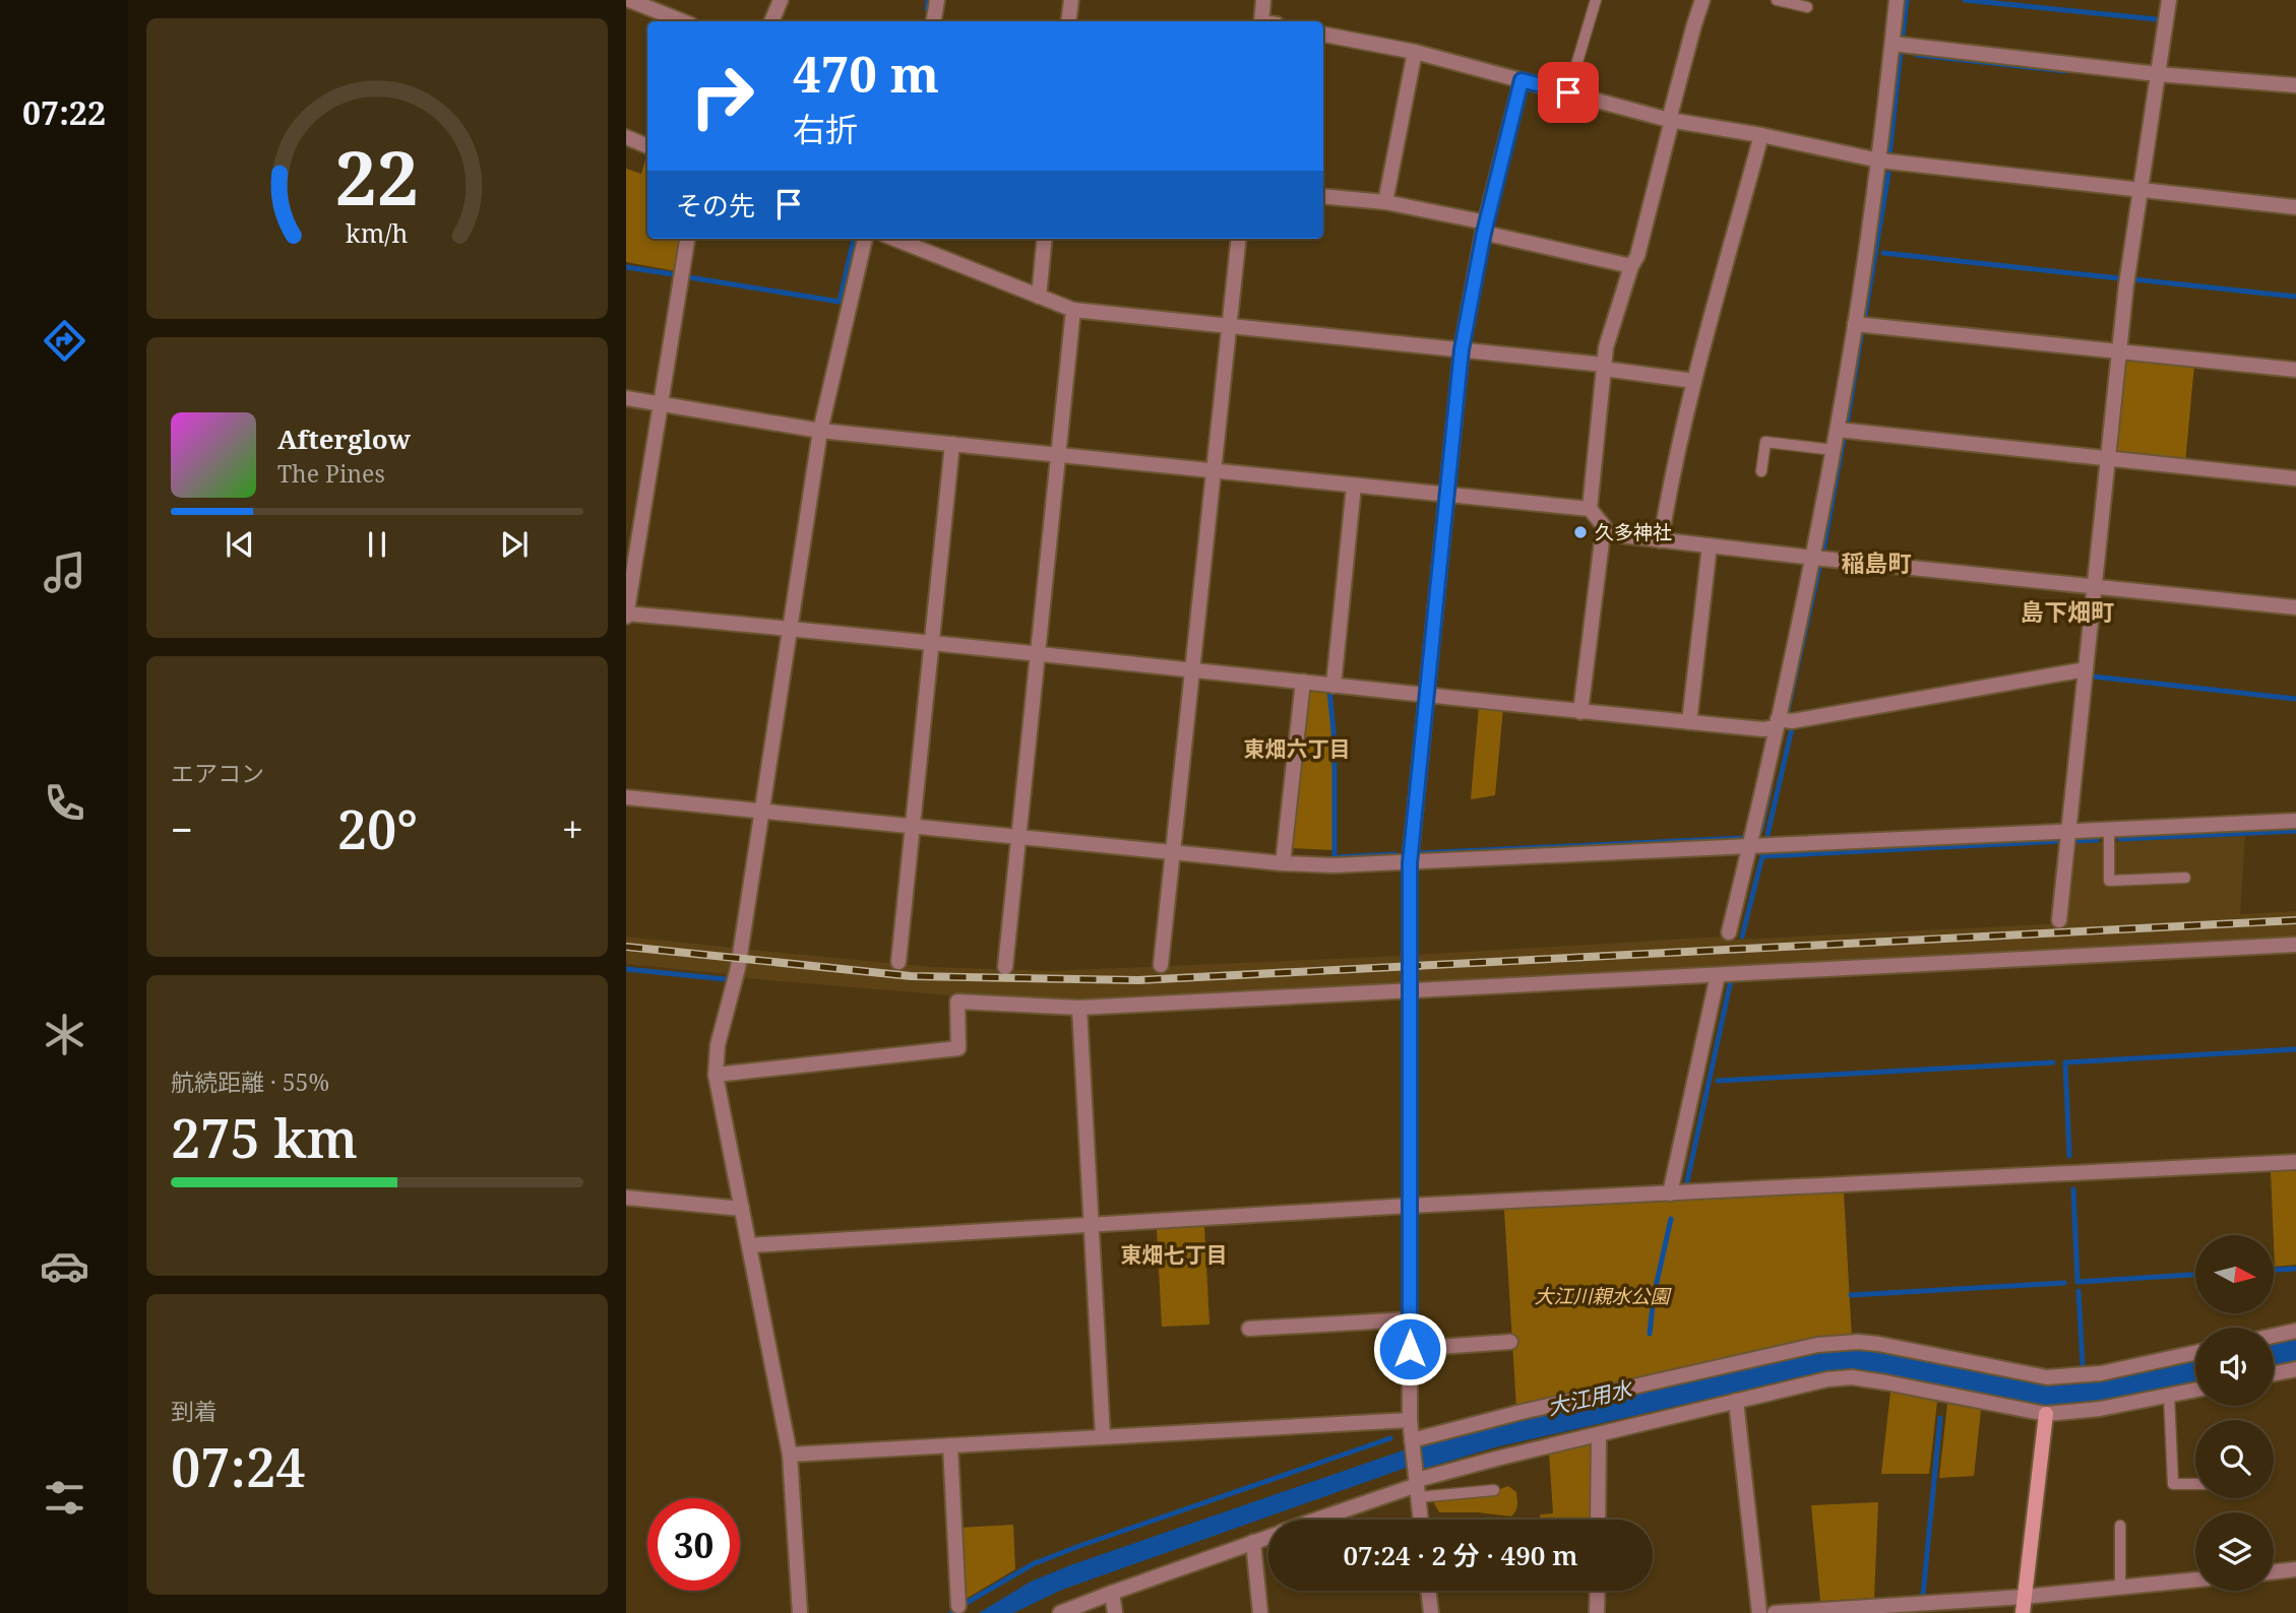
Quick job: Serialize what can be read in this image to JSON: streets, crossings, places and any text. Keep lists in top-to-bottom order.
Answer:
{
  "districts": [
    "稲島町",
    "島下畑町",
    "東畑六丁目",
    "東畑七丁目"
  ],
  "water": ["大江用水"],
  "parks": ["大江川親水公園"],
  "places": ["久多神社"],
  "north": "right",
  "page": {
    "tabs": "07:22",
    "turn": ["470 m", "右折"],
    "then": "その先",
    "song": ["Afterglow", "The Pines"],
    "tile": [
      "エアコン",
      ["航続距離 · 55%", "275 km"],
      ["到着", "07:24"]
    ],
    "heat": ["−", "20°", "+"],
    "limit": "30",
    "trip": "07:24 · 2 分 · 490 m",
    "gauge": ["22", "km/h"]
  }
}
